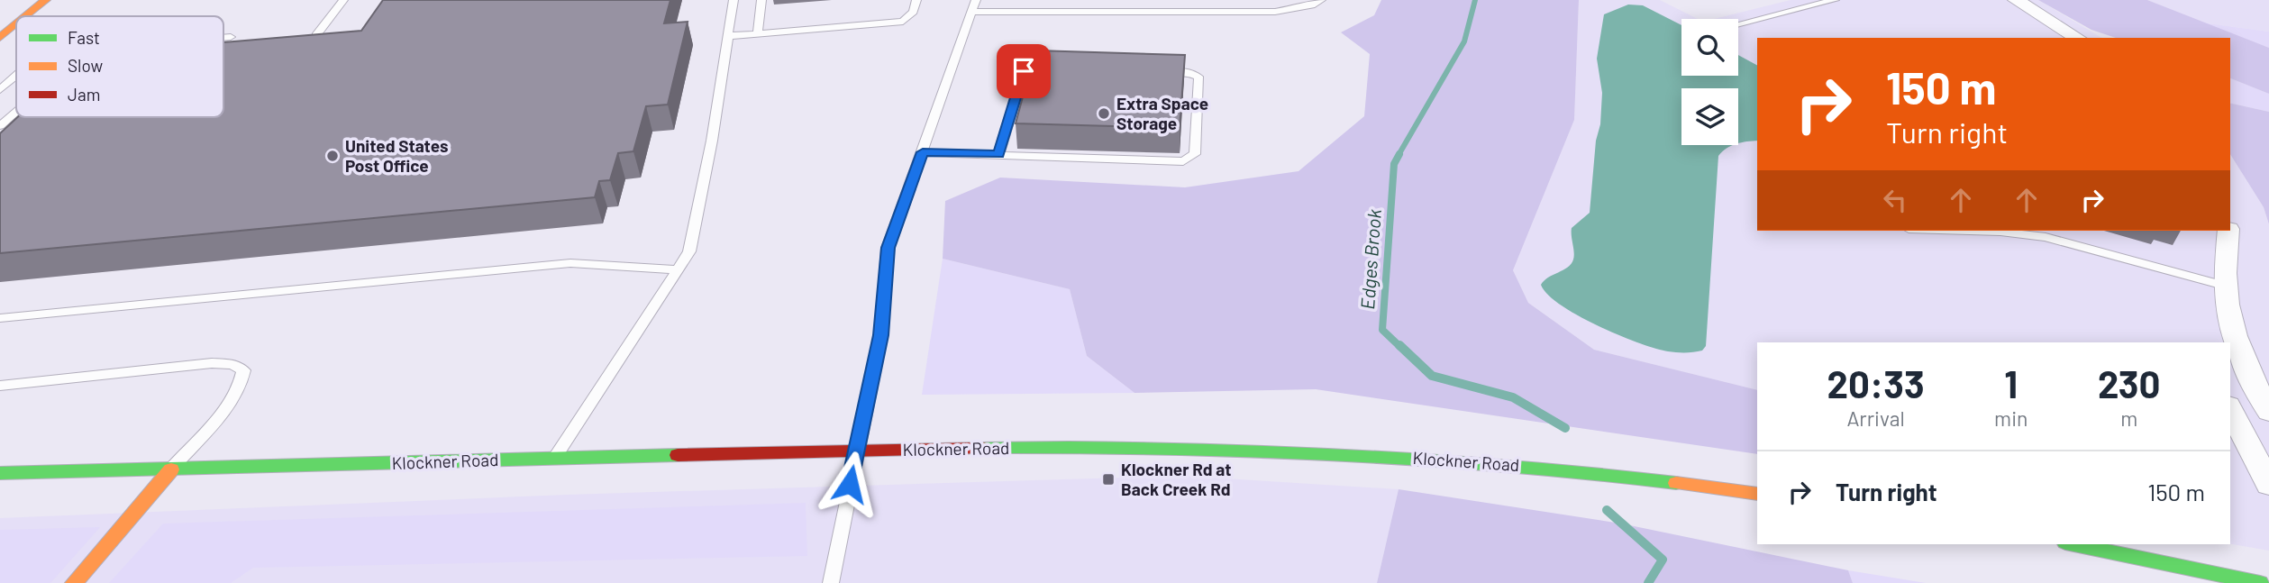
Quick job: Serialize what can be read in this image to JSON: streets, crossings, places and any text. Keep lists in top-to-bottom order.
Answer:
{
  "streets": {
    "main road": ["Klockner Road"]
  },
  "water": ["Edges Brook"],
  "places": {
    "other": ["Extra Space Storage", "United States Post Office"],
    "transit": ["Klockner Rd at Back Creek Rd"]
  },
  "legend": ["Fast", "Slow", "Jam"],
  "page": {
    "turn": ["150 m", "Turn right"],
    "eta": [
      "20:33",
      "Arrival",
      "1",
      "min",
      "230",
      "m"
    ],
    "list": [
      {
        "name": "Turn right",
        "value": "150 m"
      }
    ]
  }
}
